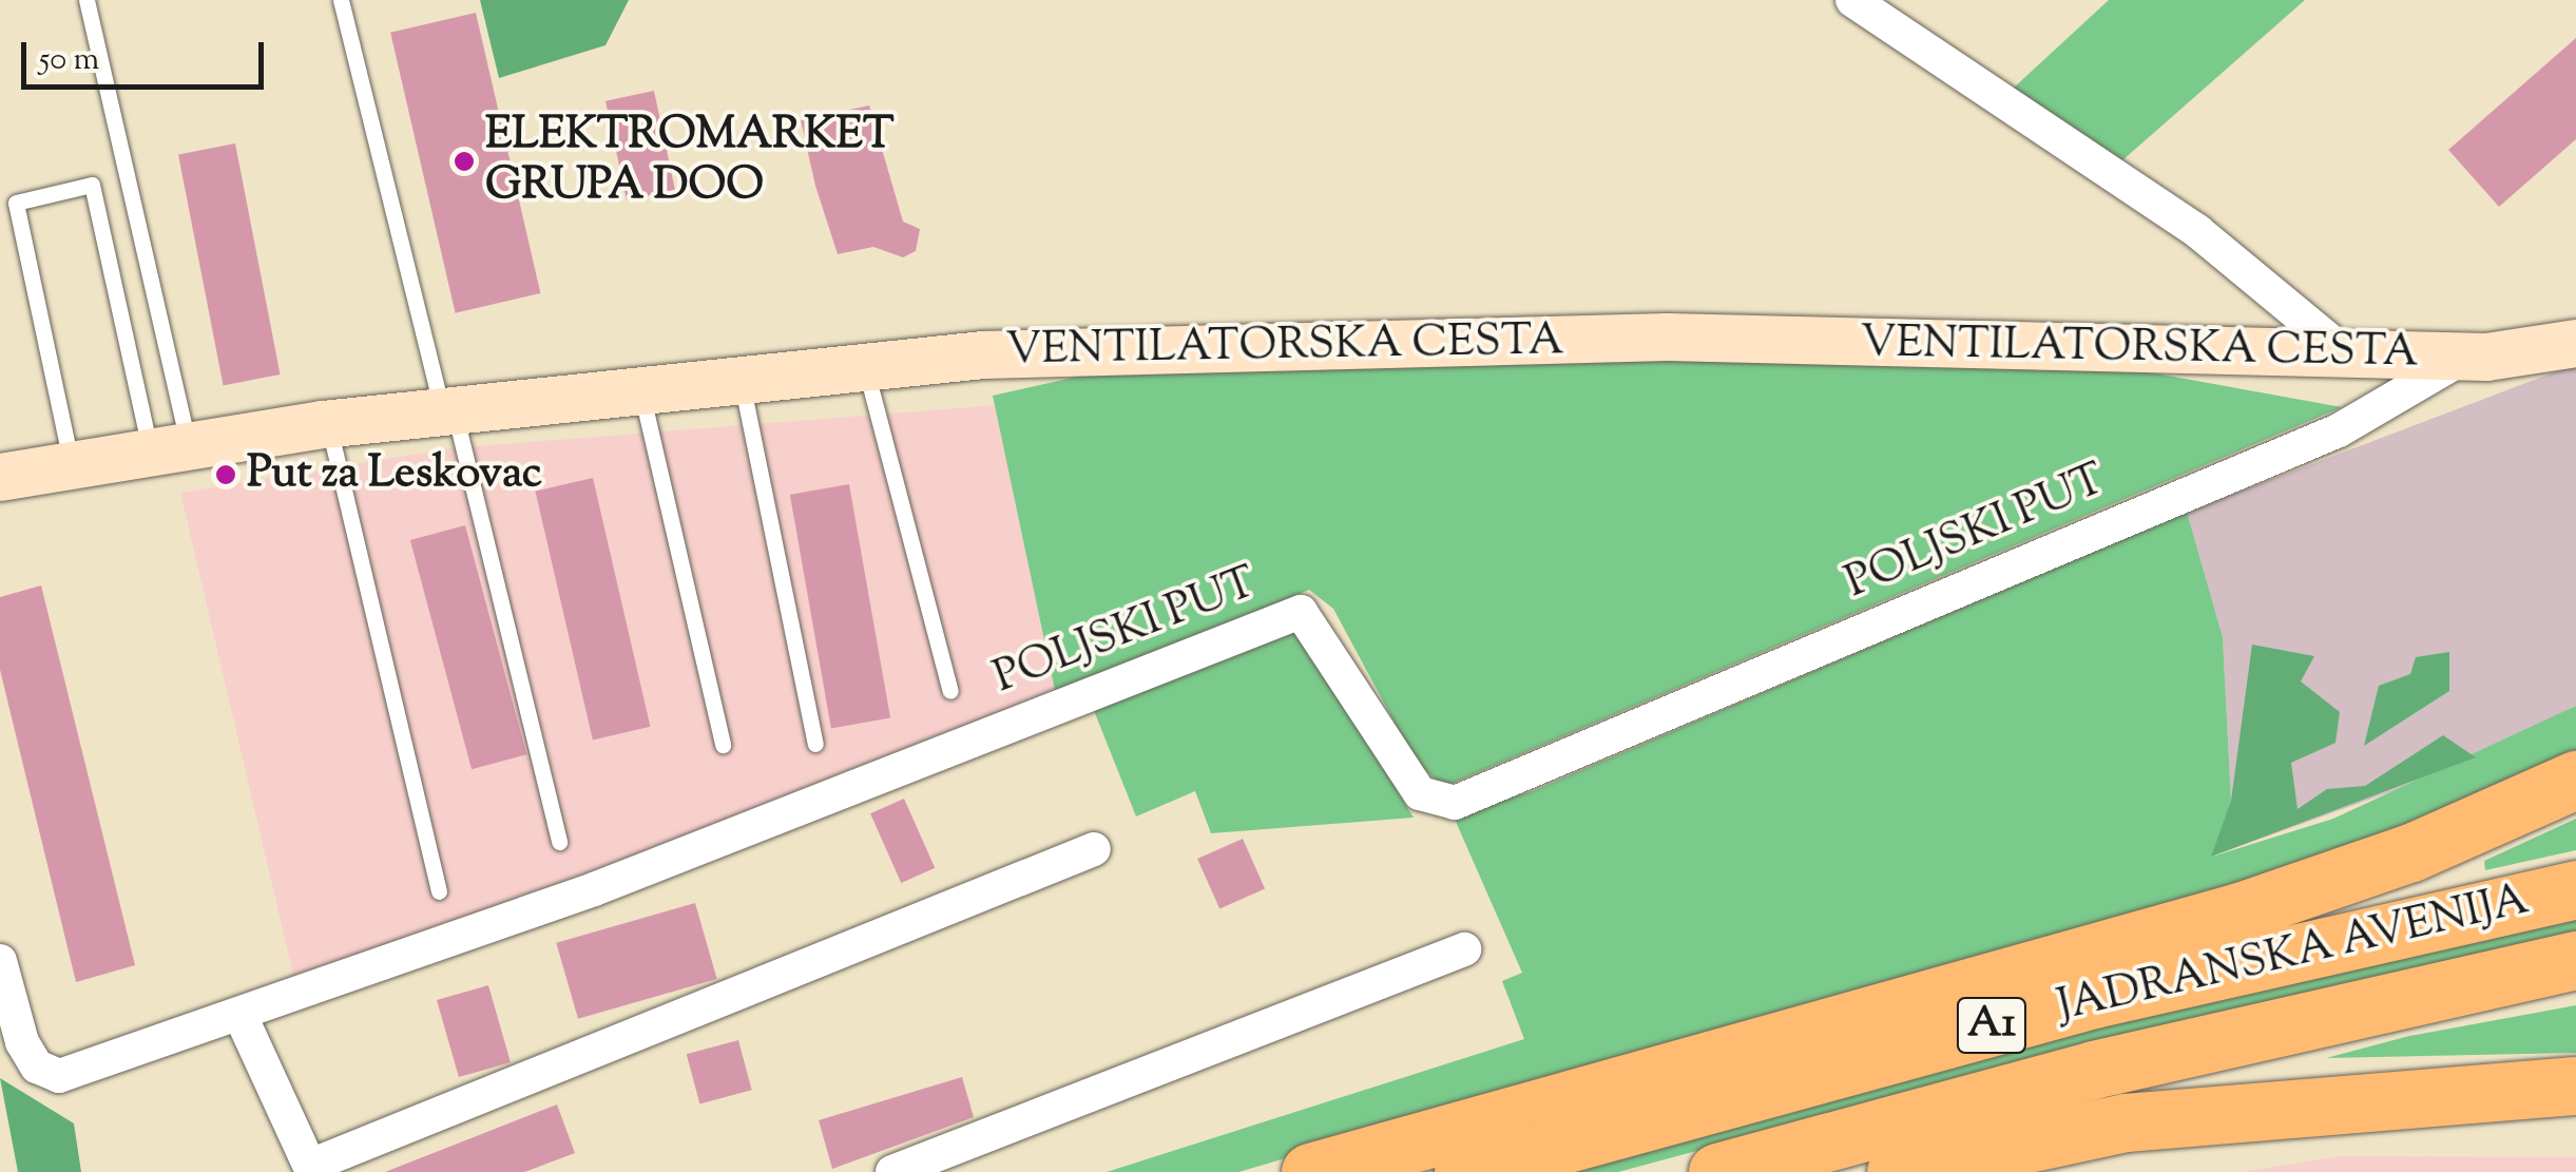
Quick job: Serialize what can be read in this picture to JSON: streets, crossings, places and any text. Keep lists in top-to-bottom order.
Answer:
{
  "streets": {
    "highway": ["JADRANSKA AVENIJA", "A1"],
    "main road": ["VENTILATORSKA CESTA"],
    "street": ["POLJSKI PUT"]
  },
  "crossings": [
    ["VENTILATORSKA CESTA", "POLJSKI PUT"]
  ],
  "places": ["ELEKTROMARKET GRUPA DOO", "Put za Leskovac"],
  "scale_bar": "50 m"
}
